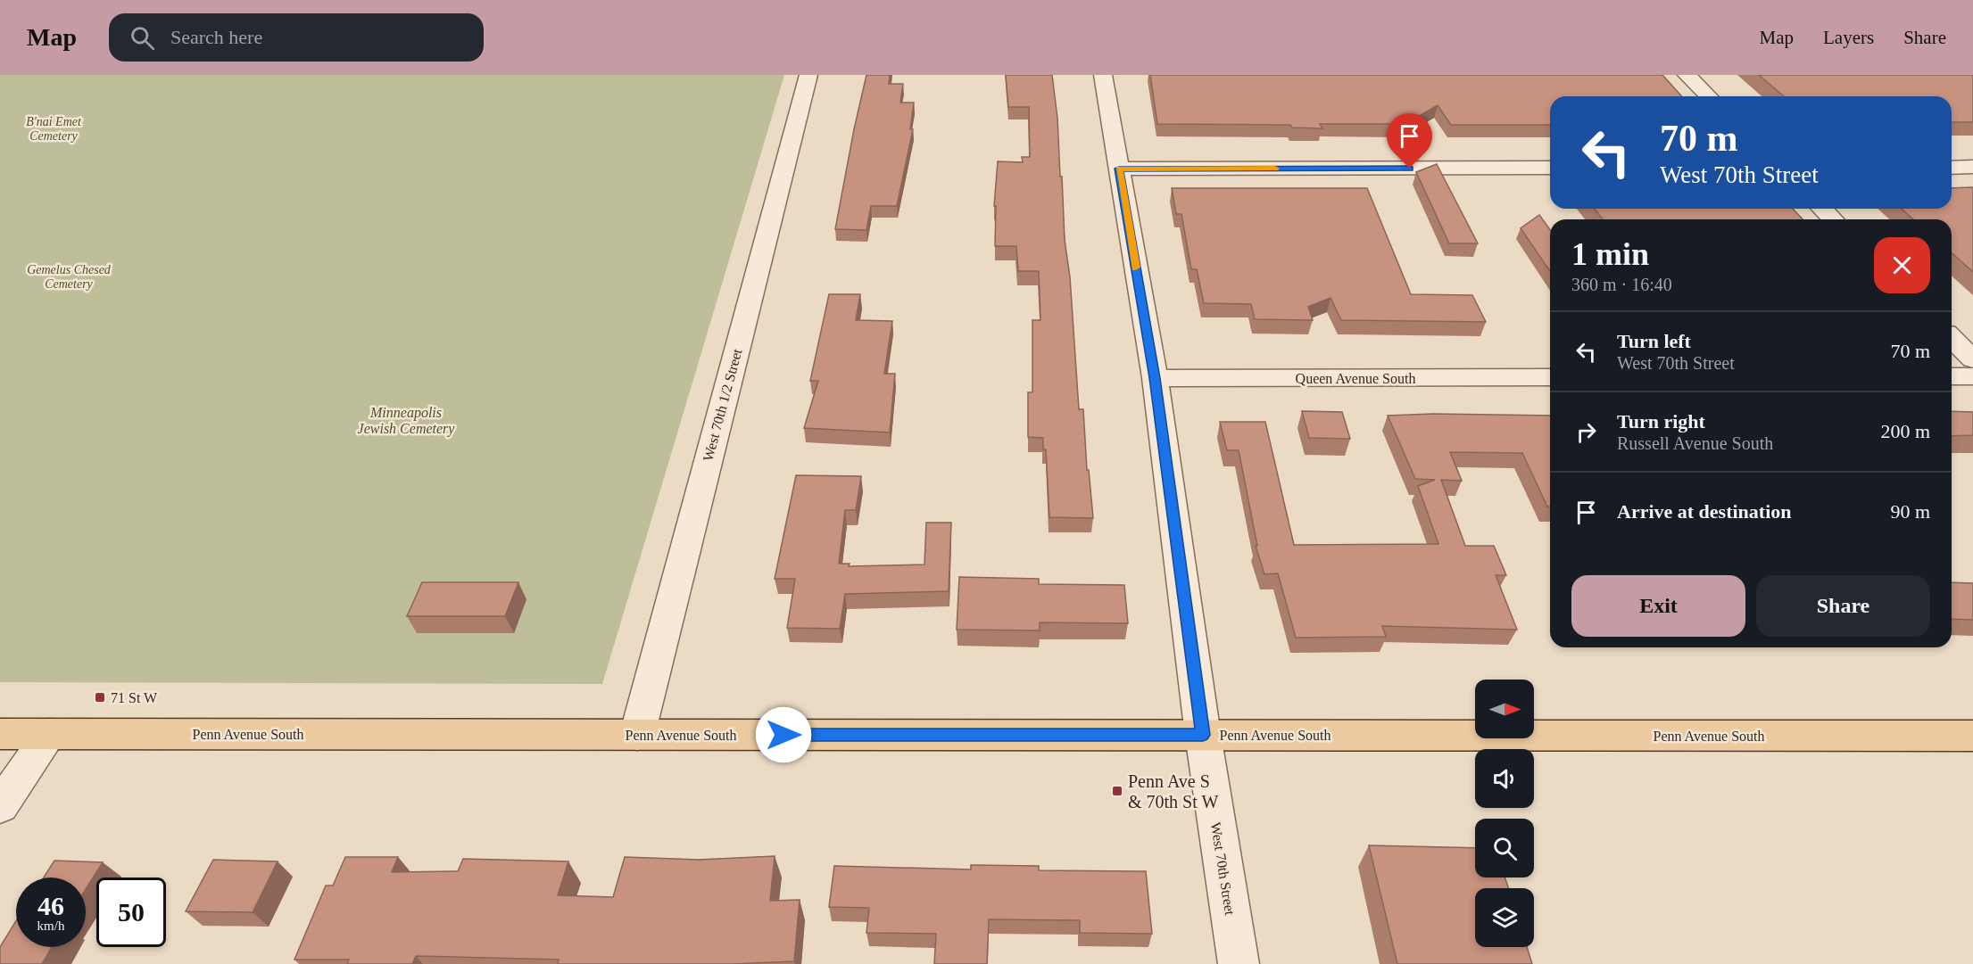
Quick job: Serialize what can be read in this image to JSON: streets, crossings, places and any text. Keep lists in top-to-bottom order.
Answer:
{
  "streets": {
    "main road": ["Penn Avenue South"],
    "street": ["Queen Avenue South", "West 70th 1/2 Street", "West 70th Street"]
  },
  "crossings": [
    ["Queen Avenue South", "West 70th Street"],
    ["West 70th 1/2 Street", "Penn Avenue South"],
    ["Penn Avenue South", "West 70th Street"]
  ],
  "parks": ["B'nai Emet Cemetery", "Gemelus Chesed Cemetery", "Minneapolis Jewish Cemetery"],
  "places": {
    "transit": ["71 St W", "Penn Ave S & 70th St W"]
  },
  "north": "right",
  "page": {
    "header": "Map",
    "search": "Search here",
    "nav": ["Map", "Layers", "Share"],
    "turn": ["70 m", "West 70th Street"],
    "heading": ["1 min", "360 m · 16:40"],
    "list": [
      {
        "name": "Turn left",
        "note": "West 70th Street",
        "value": "70 m"
      },
      {
        "name": "Turn right",
        "note": "Russell Avenue South",
        "value": "200 m"
      },
      {
        "name": "Arrive at destination",
        "value": "90 m"
      }
    ],
    "buttons": ["Exit", "Share"],
    "speed": "46 km/h",
    "limit": "50"
  }
}
